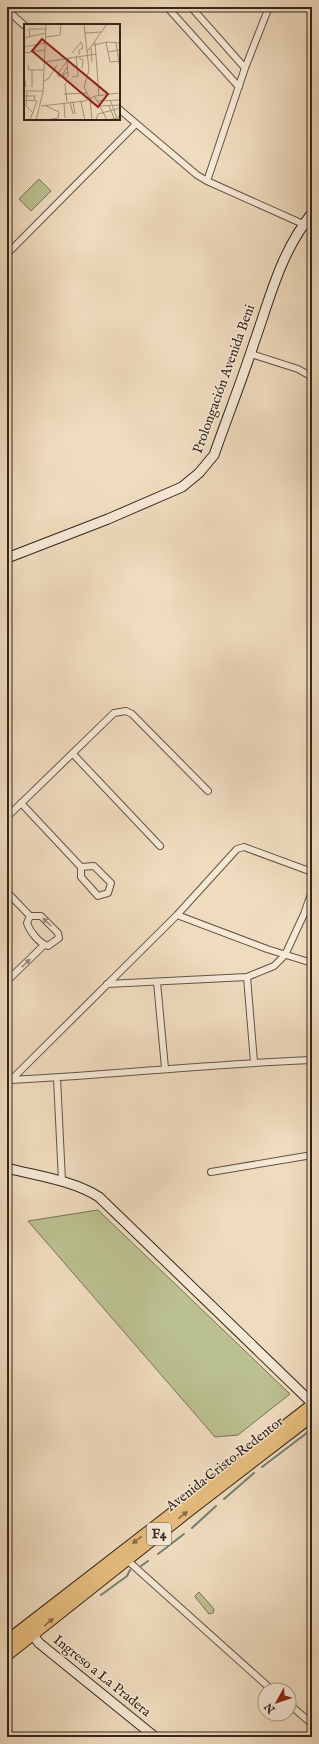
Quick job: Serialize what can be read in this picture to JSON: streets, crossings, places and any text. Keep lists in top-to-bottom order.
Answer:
{
  "streets": {
    "highway": ["Avenida Cristo Redentor", "F4"],
    "street": ["Prolongación Avenida Beni", "Ingreso a La Pradera"]
  },
  "crossings": [
    ["Avenida Cristo Redentor", "Ingreso a La Pradera"]
  ],
  "north": "bottom left"
}
